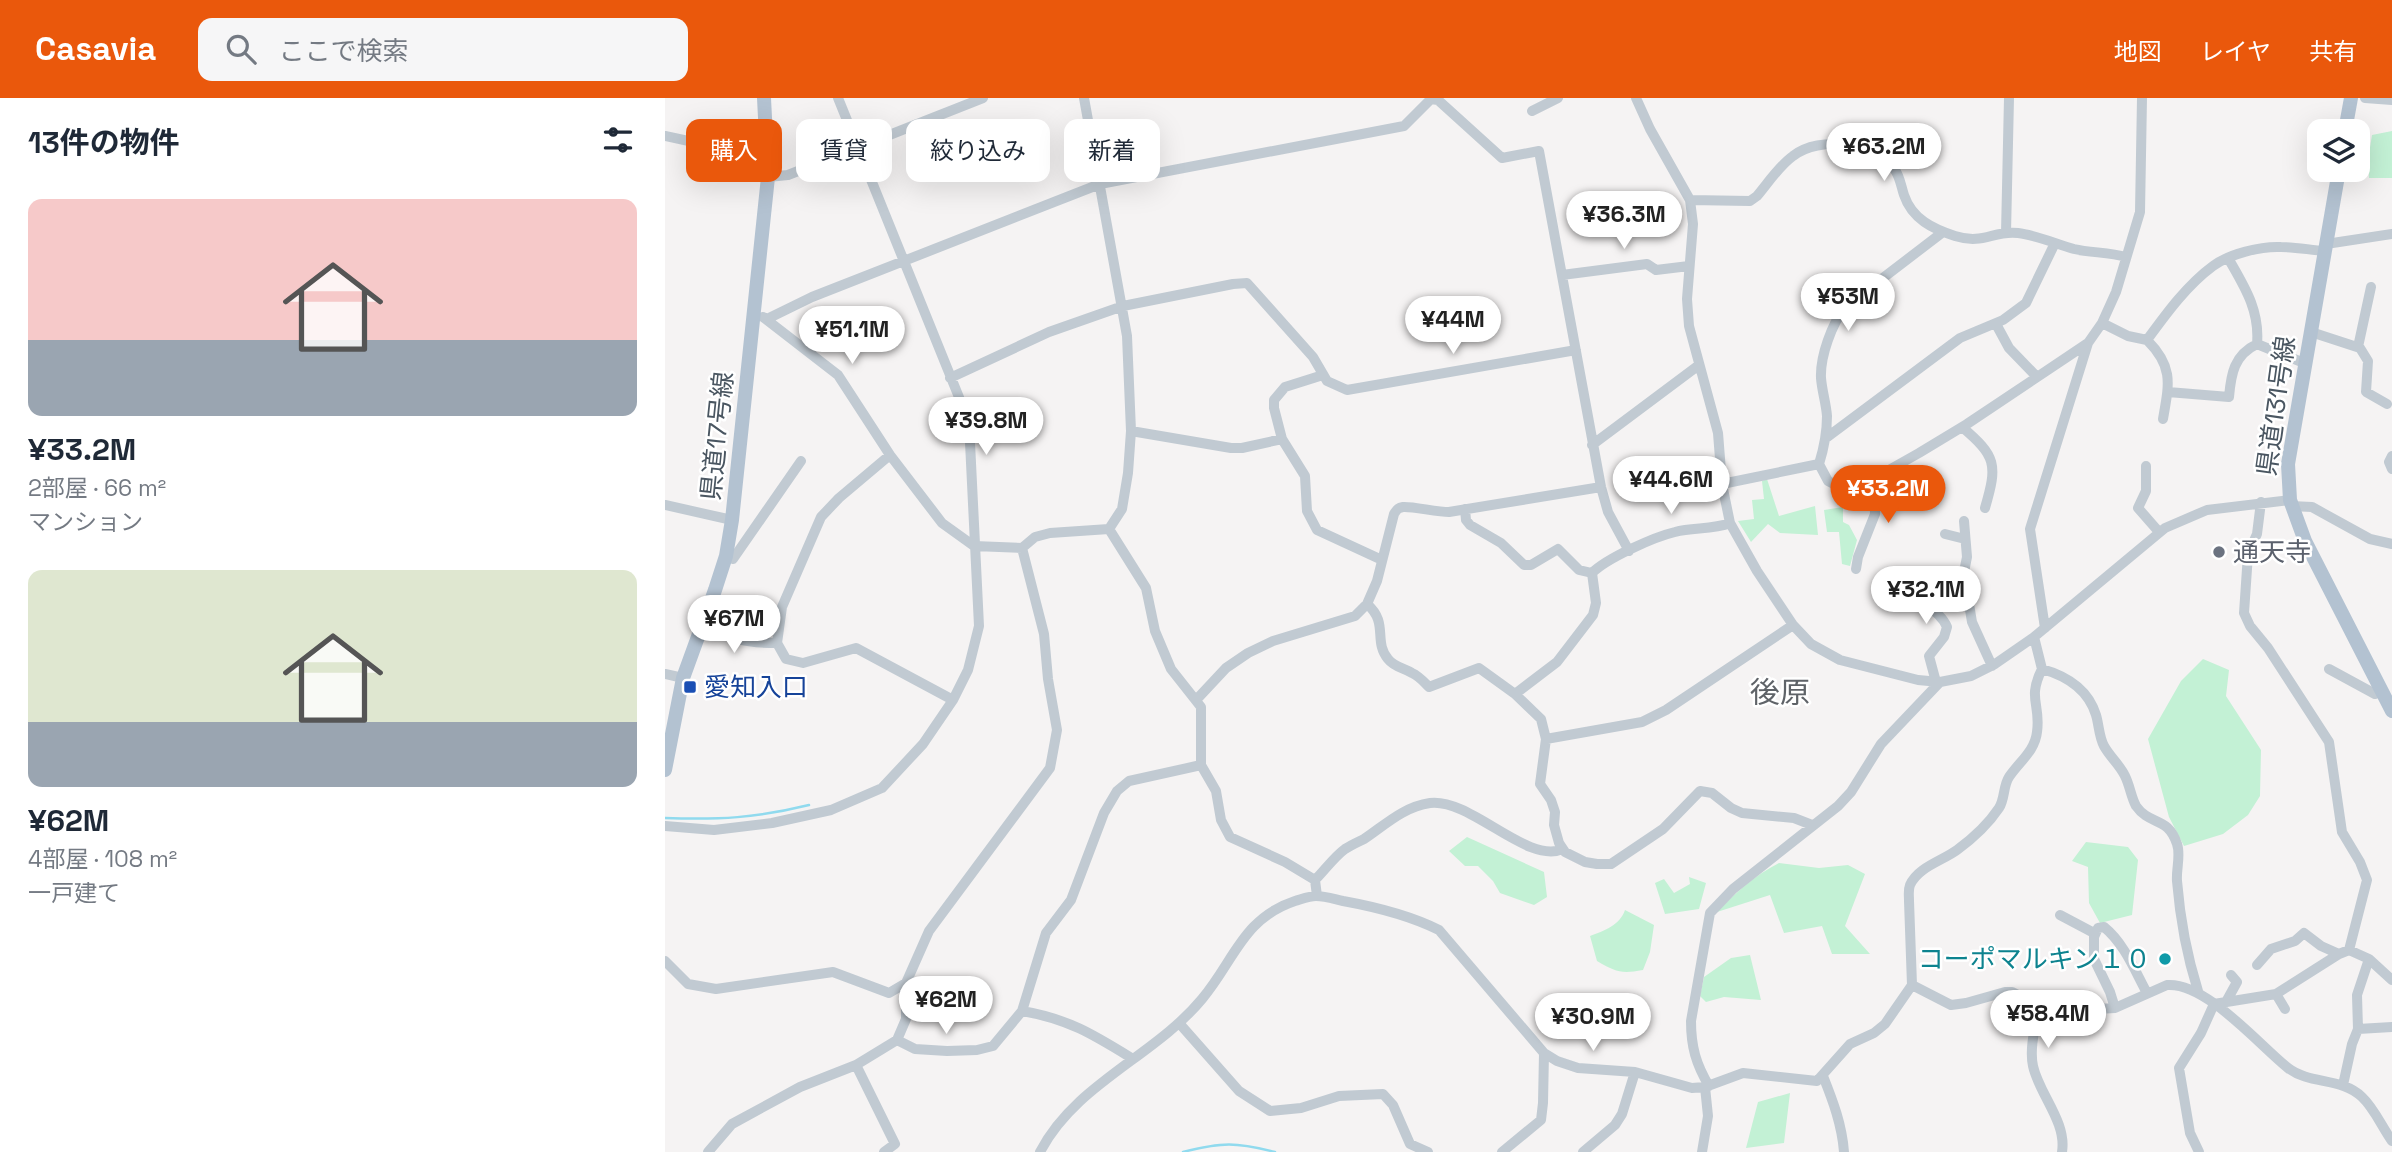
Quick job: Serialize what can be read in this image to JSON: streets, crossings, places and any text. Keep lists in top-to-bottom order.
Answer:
{
  "streets": {
    "main road": ["県道131号線", "県道17号線"]
  },
  "districts": ["後原"],
  "places": {
    "other": ["通天寺", "コーポマルキン１０"],
    "transit": ["愛知入口"]
  },
  "page": {
    "header": "Casavia",
    "search": "ここで検索",
    "nav": ["地図", "レイヤ", "共有"],
    "heading": "13件の物件",
    "chip": [
      "購入",
      "賃貸",
      "絞り込み",
      "新着"
    ],
    "price": [
      "¥63.2M",
      "¥36.3M",
      "¥53M",
      "¥44M",
      "¥51.1M",
      "¥39.8M",
      "¥44.6M",
      "¥33.2M",
      "¥32.1M",
      "¥67M",
      "¥62M",
      "¥58.4M",
      "¥30.9M"
    ],
    "list": [
      {
        "name": "¥33.2M",
        "note": "2部屋 · 66 m² · マンション"
      },
      {
        "name": "¥62M",
        "note": "4部屋 · 108 m² · 一戸建て"
      }
    ]
  }
}
